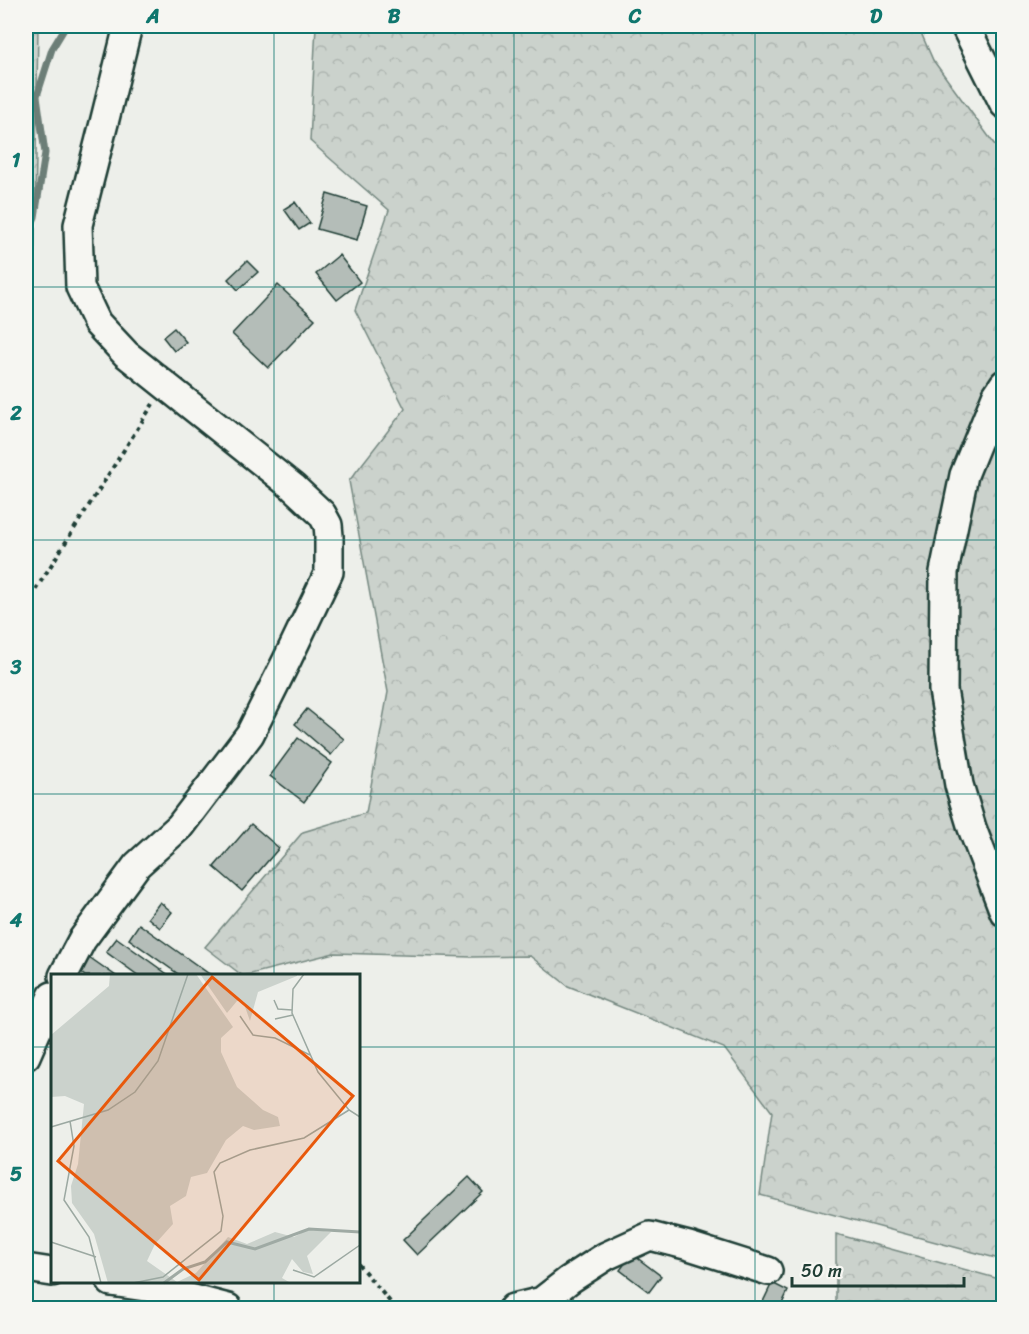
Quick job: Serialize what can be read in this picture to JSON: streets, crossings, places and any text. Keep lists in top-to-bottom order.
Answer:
{
  "scale_bar": "50 m",
  "grid": {
    "columns": [
      "A",
      "B",
      "C",
      "D"
    ],
    "rows": [
      "1",
      "2",
      "3",
      "4",
      "5"
    ]
  }
}
